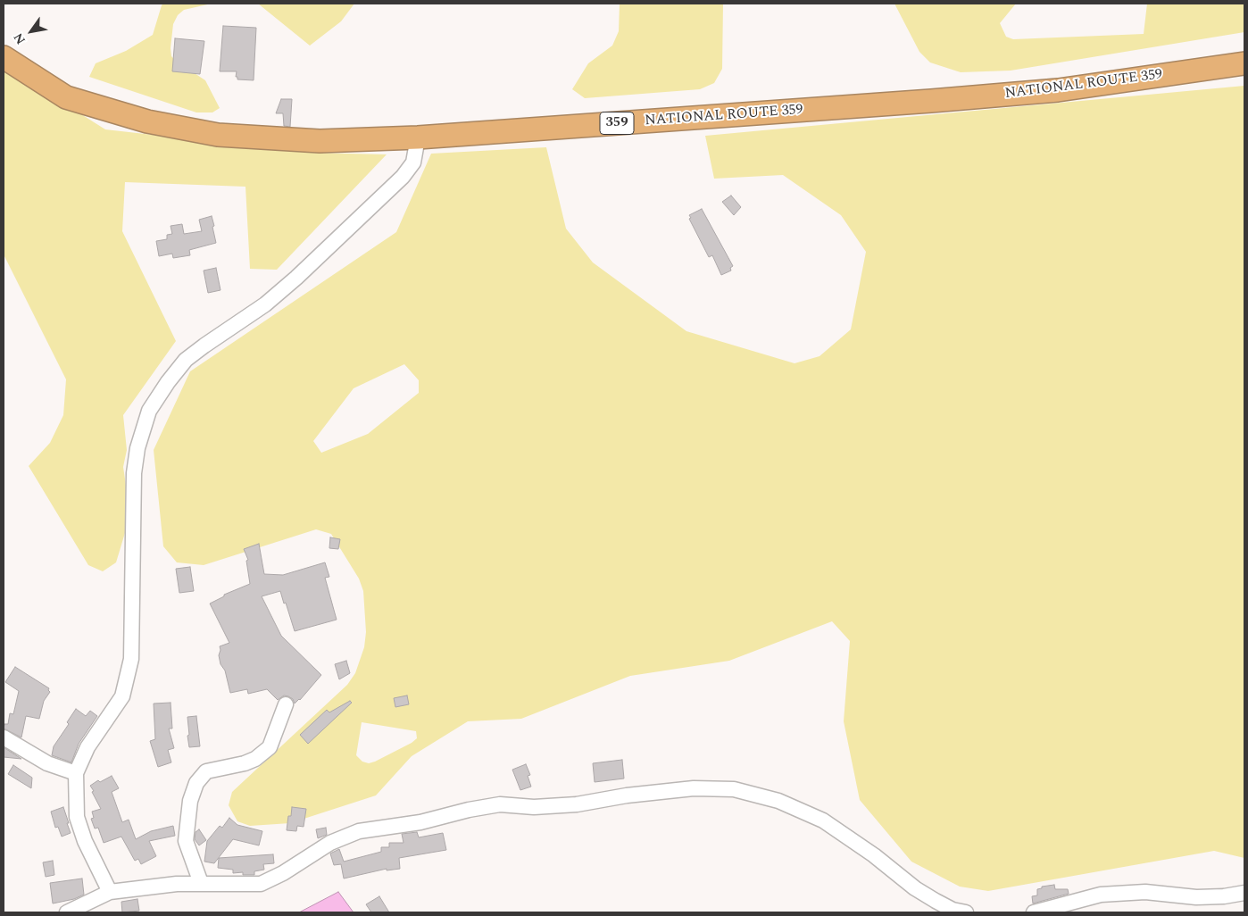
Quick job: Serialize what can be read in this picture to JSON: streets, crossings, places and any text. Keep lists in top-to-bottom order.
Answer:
{
  "streets": {
    "highway": ["NATIONAL ROUTE 359", "359"]
  },
  "north": "bottom left"
}
